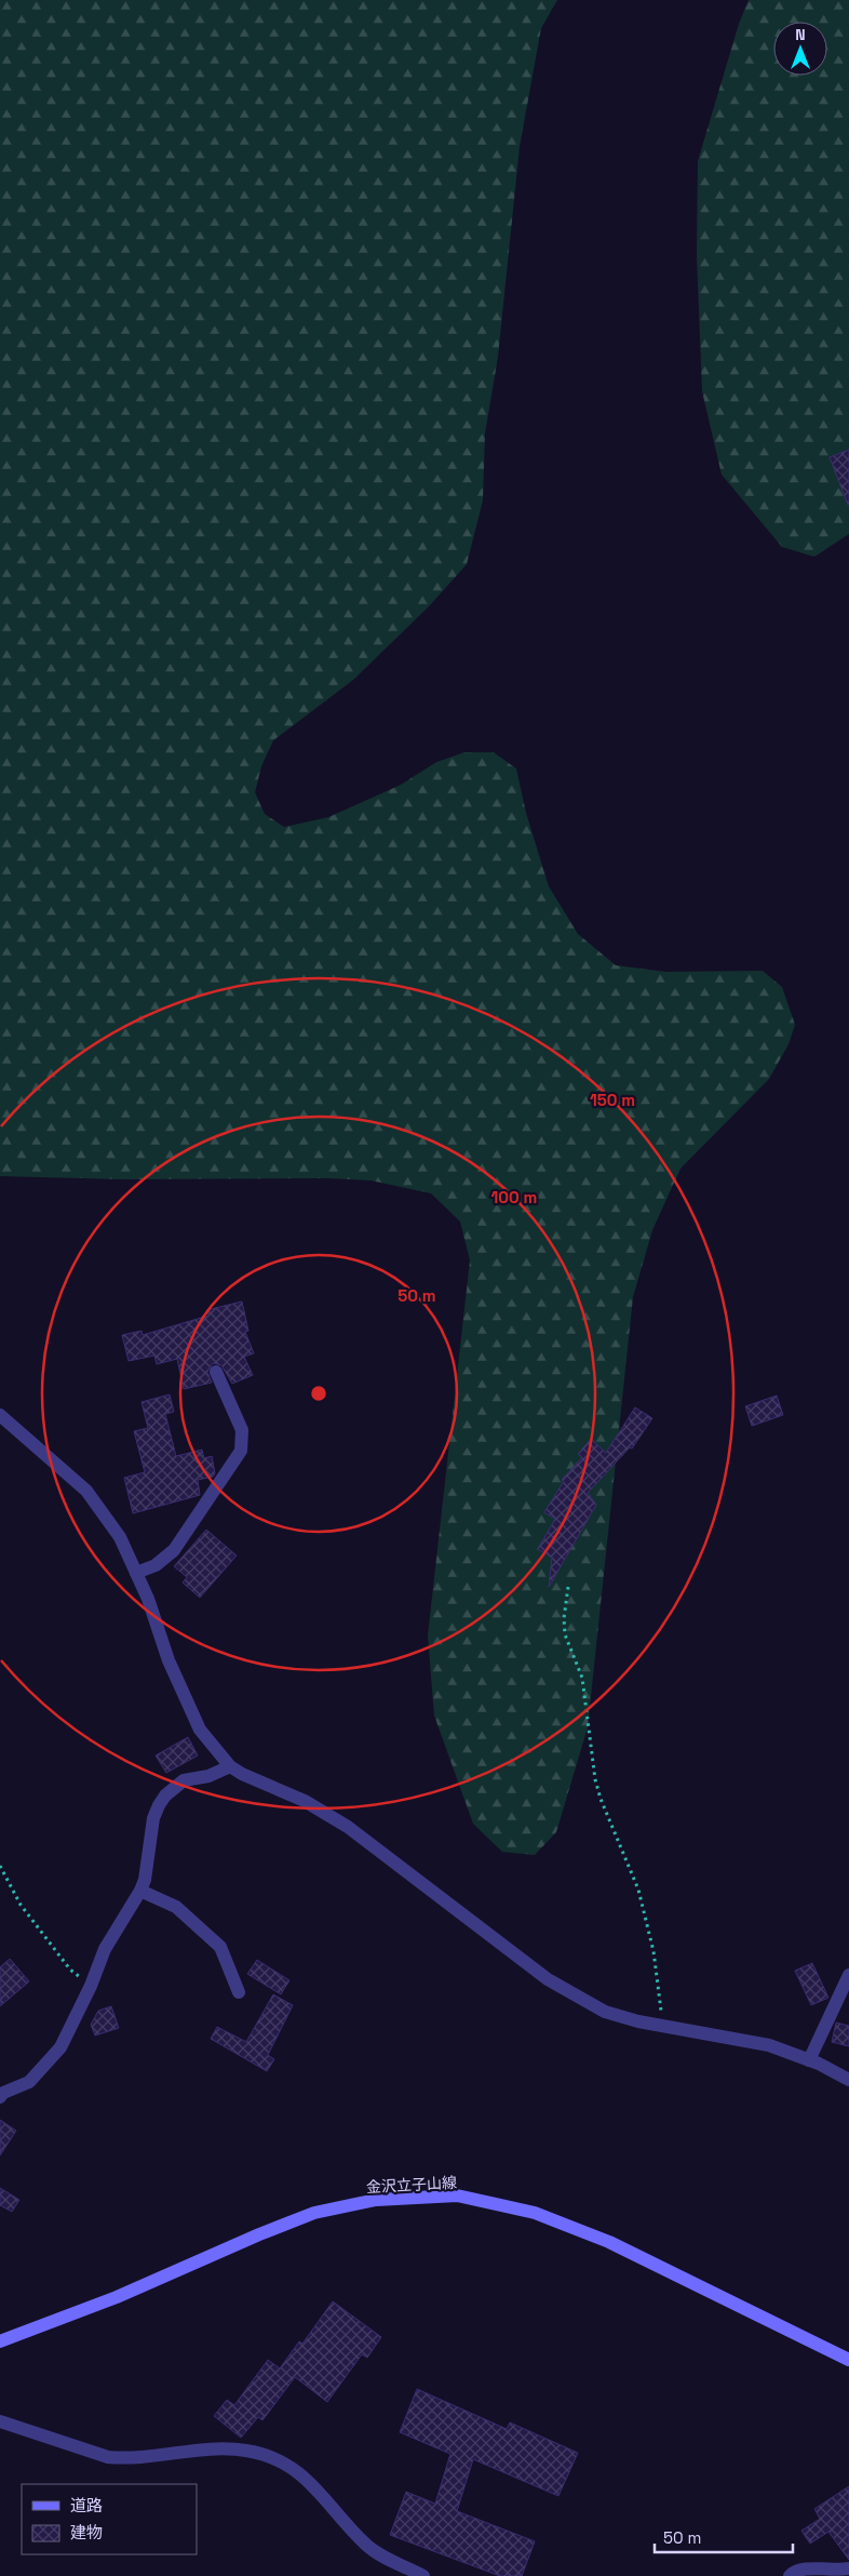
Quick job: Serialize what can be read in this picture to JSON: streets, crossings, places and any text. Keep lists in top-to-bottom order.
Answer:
{
  "streets": {
    "street": ["金沢立子山線"]
  },
  "legend": ["道路", "建物"],
  "scale_bar": "50 m",
  "north": "top",
  "rings": ["150 m", "100 m", "50 m"]
}
